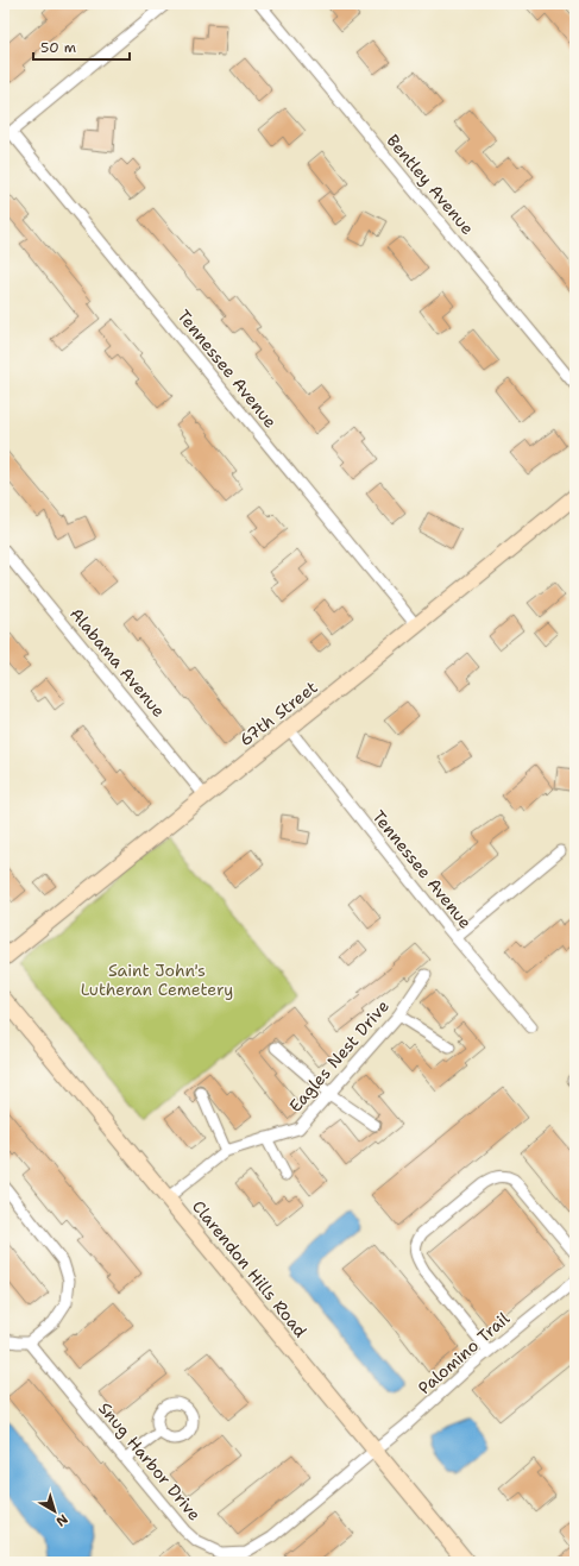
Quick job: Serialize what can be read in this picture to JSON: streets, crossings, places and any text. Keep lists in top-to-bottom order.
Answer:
{
  "streets": {
    "street": [
      "Bentley Avenue",
      "Tennessee Avenue",
      "Alabama Avenue",
      "67th Street",
      "Eagles Nest Drive",
      "Clarendon Hills Road",
      "Palomino Trail",
      "Snug Harbor Drive"
    ]
  },
  "crossings": [
    ["Tennessee Avenue", "67th Street"],
    ["Alabama Avenue", "67th Street"],
    ["Eagles Nest Drive", "Clarendon Hills Road"],
    ["Clarendon Hills Road", "Palomino Trail"],
    ["Clarendon Hills Road", "Snug Harbor Drive"],
    ["Palomino Trail", "Snug Harbor Drive"]
  ],
  "parks": ["Saint John's Lutheran Cemetery"],
  "scale_bar": "50 m",
  "north": "bottom right"
}
